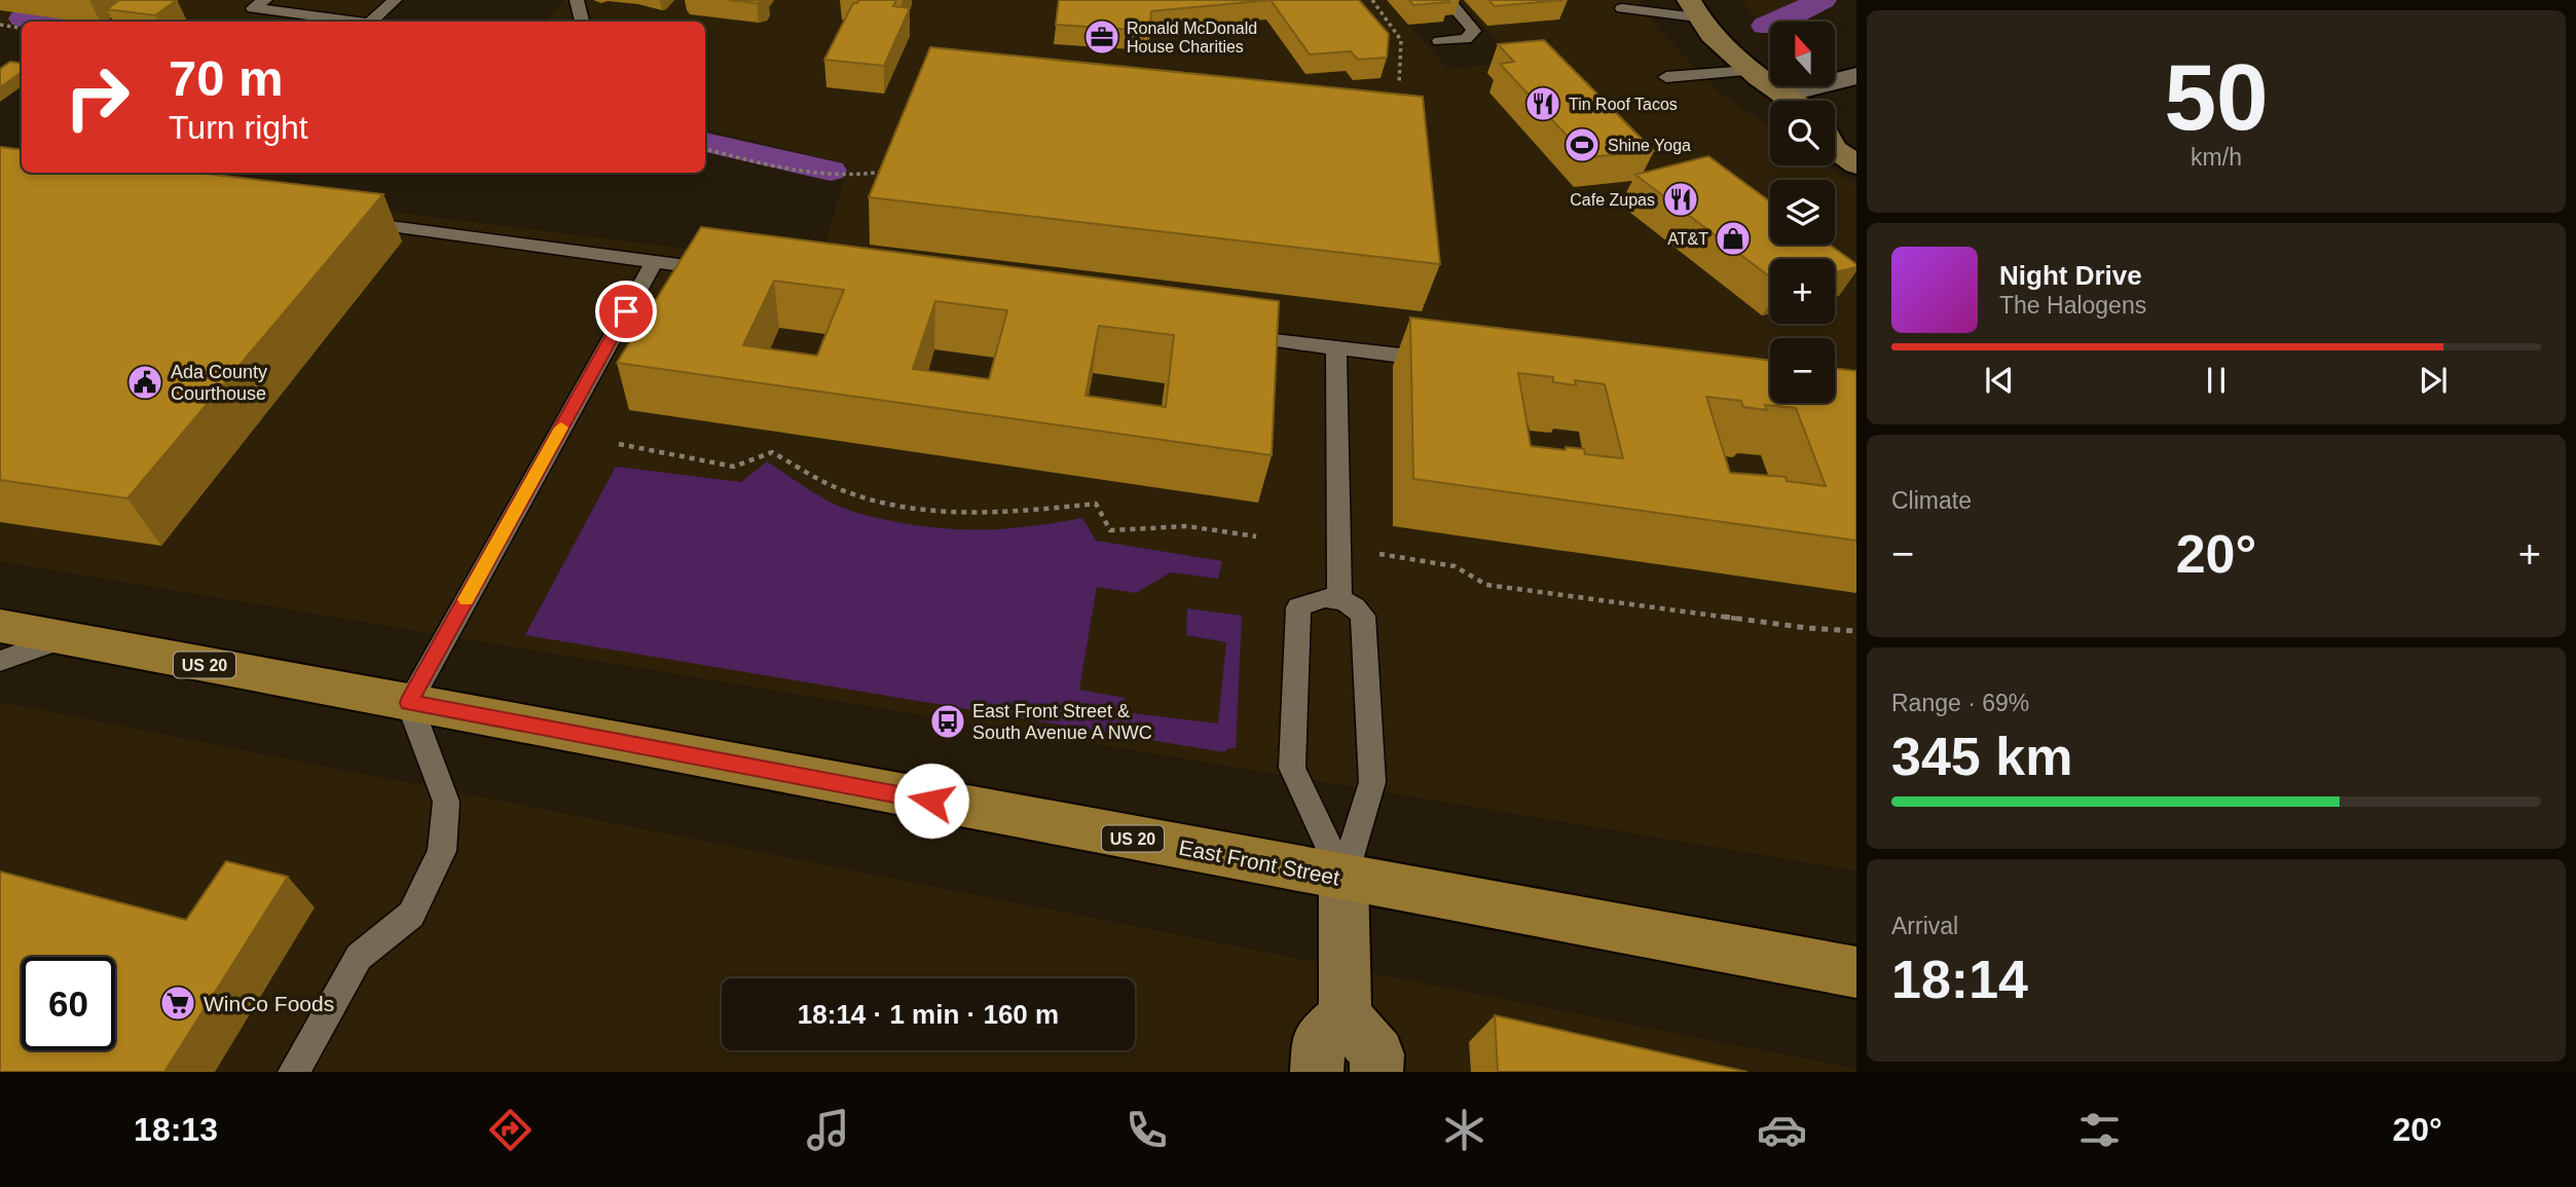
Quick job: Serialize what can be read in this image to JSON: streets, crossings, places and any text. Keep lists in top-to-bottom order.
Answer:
{
  "streets": {
    "main road": ["US 20", "East Front Street"]
  },
  "crossings": [
    ["US 20", "East Front Street"]
  ],
  "places": {
    "office": ["Ronald McDonald House Charities"],
    "restaurant": ["Tin Roof Tacos", "Cafe Zupas"],
    "sports": ["Shine Yoga"],
    "shop": ["AT&T"],
    "public building": ["Ada County Courthouse"],
    "bus stop": ["East Front Street & South Avenue A NWC"],
    "supermarket": ["WinCo Foods"]
  },
  "north": "top",
  "page": {
    "tile": [
      ["50", "km/h"],
      "Climate",
      ["Range · 69%", "345 km"],
      ["Arrival", "18:14"]
    ],
    "map_buttons": ["+", "−"],
    "turn": ["70 m", "Turn right"],
    "song": ["Night Drive", "The Halogens"],
    "heat": ["−", "20°", "+"],
    "limit": "60",
    "trip": "18:14 · 1 min · 160 m",
    "tabs": ["18:13", "20°"]
  }
}
